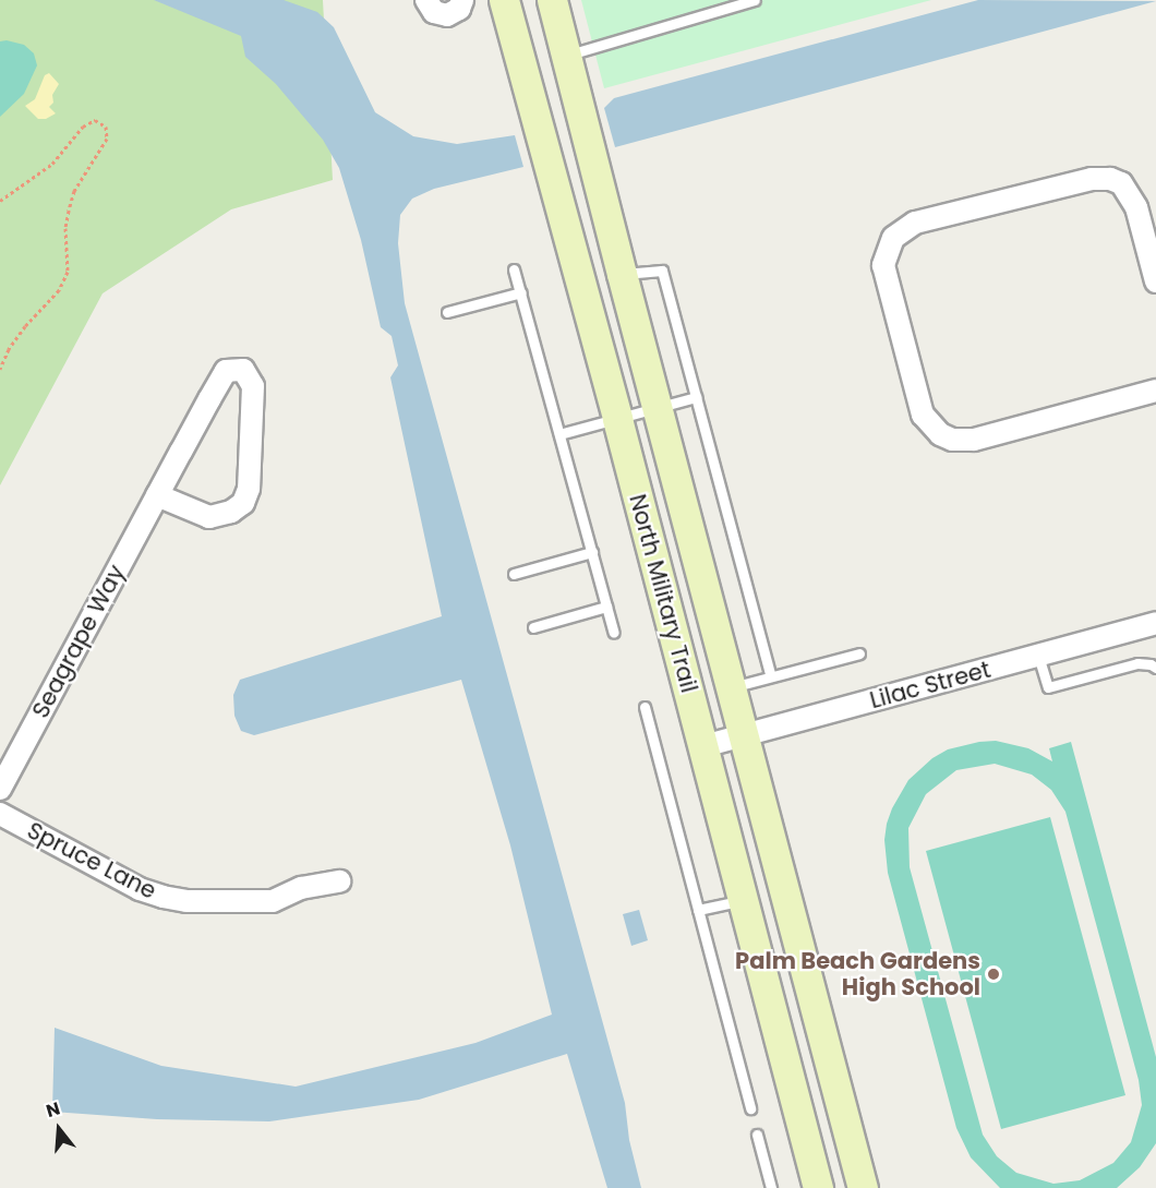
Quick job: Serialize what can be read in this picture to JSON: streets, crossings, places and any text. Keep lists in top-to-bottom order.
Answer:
{
  "streets": {
    "main road": ["North Military Trail"],
    "street": ["Seagrape Way", "Lilac Street", "Spruce Lane"]
  },
  "crossings": [
    ["North Military Trail", "Lilac Street"]
  ],
  "places": ["Palm Beach Gardens High School"],
  "north": "top"
}
